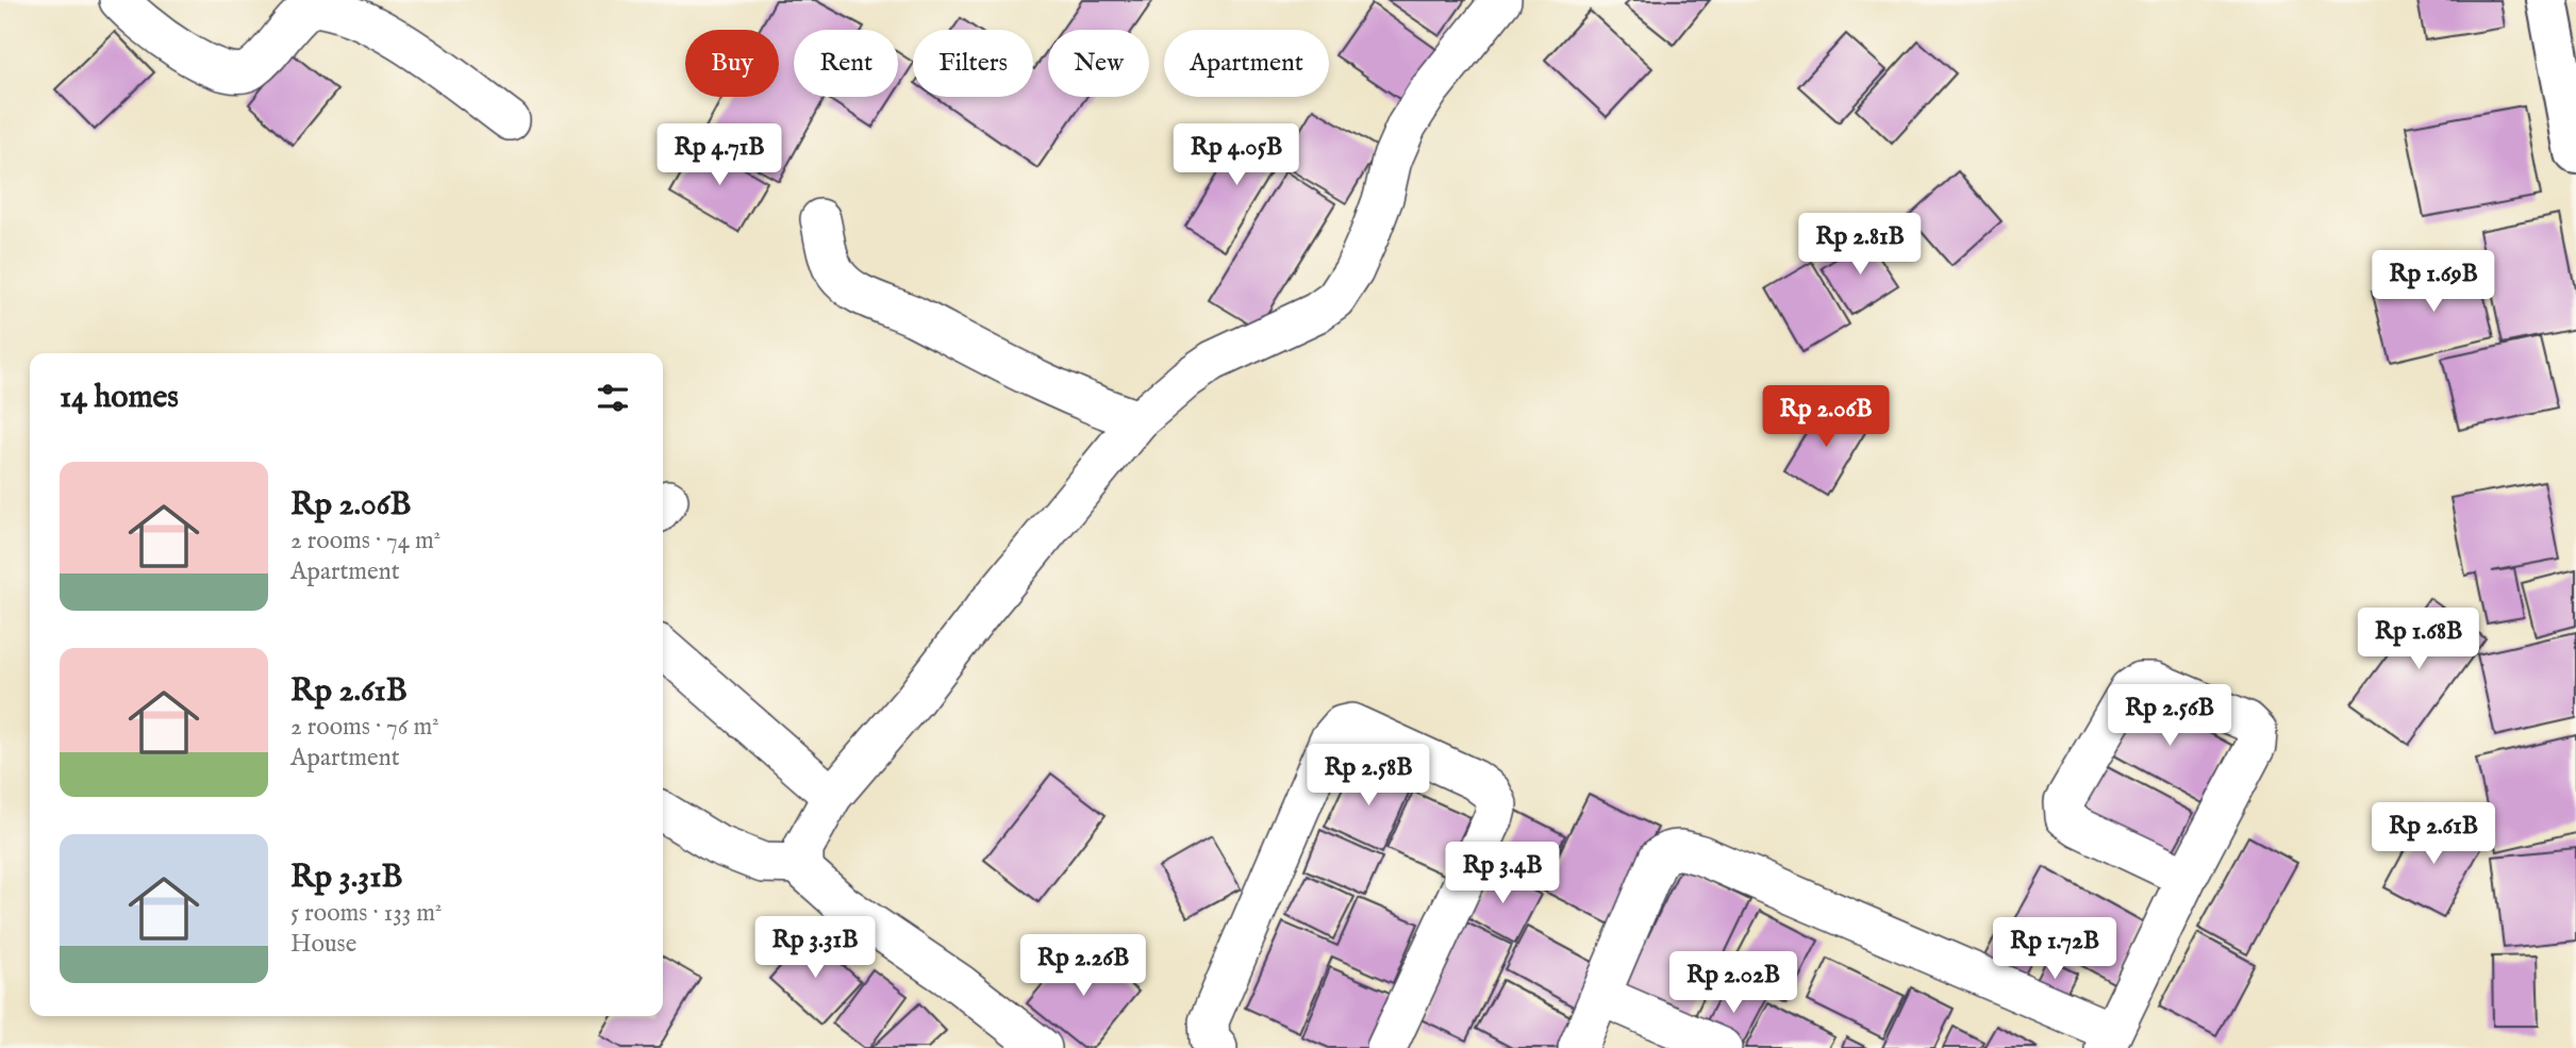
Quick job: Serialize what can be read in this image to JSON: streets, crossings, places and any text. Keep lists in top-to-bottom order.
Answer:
{
  "page": {
    "chip": [
      "Buy",
      "Rent",
      "Filters",
      "New",
      "Apartment"
    ],
    "price": [
      "Rp 4.71B",
      "Rp 4.05B",
      "Rp 2.81B",
      "Rp 1.69B",
      "Rp 2.06B",
      "Rp 1.68B",
      "Rp 2.56B",
      "Rp 2.58B",
      "Rp 2.61B",
      "Rp 3.4B",
      "Rp 3.31B",
      "Rp 1.72B",
      "Rp 2.26B",
      "Rp 2.02B"
    ],
    "heading": "14 homes",
    "list": [
      {
        "name": "Rp 2.06B",
        "note": "2 rooms · 74 m² · Apartment"
      },
      {
        "name": "Rp 2.61B",
        "note": "2 rooms · 76 m² · Apartment"
      },
      {
        "name": "Rp 3.31B",
        "note": "5 rooms · 133 m² · House"
      }
    ]
  }
}
